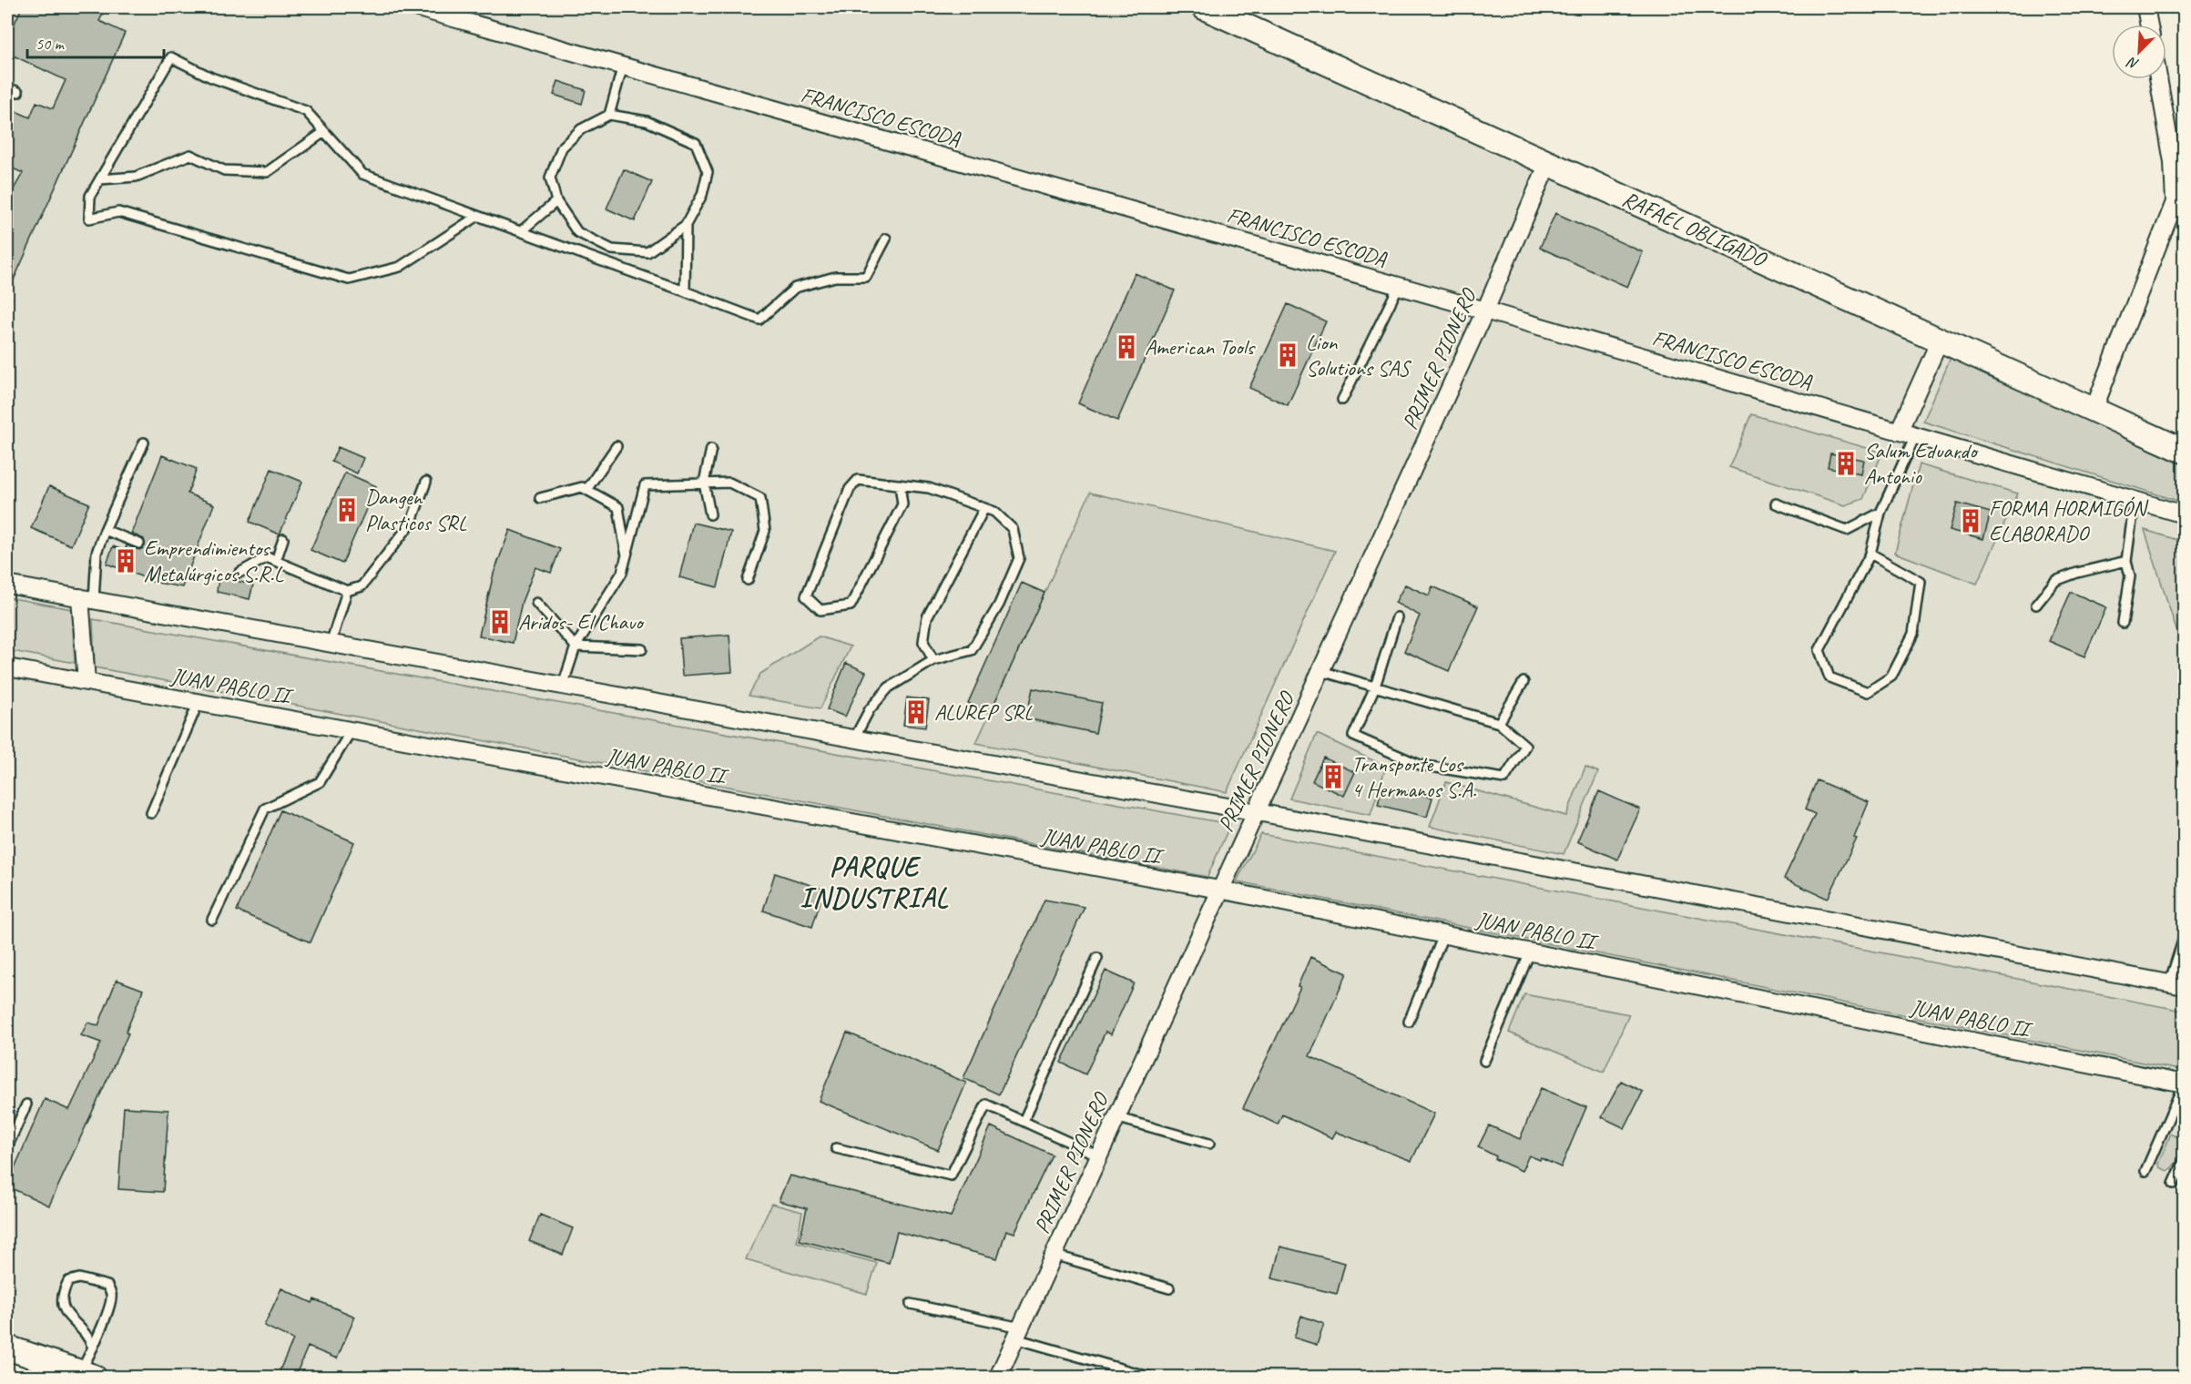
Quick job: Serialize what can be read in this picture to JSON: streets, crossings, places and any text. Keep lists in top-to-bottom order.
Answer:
{
  "streets": {
    "street": [
      "FRANCISCO ESCODA",
      "RAFAEL OBLIGADO",
      "PRIMER PIONERO",
      "JUAN PABLO II"
    ]
  },
  "crossings": [
    ["FRANCISCO ESCODA", "PRIMER PIONERO"],
    ["RAFAEL OBLIGADO", "PRIMER PIONERO"],
    ["PRIMER PIONERO", "JUAN PABLO II"]
  ],
  "districts": ["PARQUE INDUSTRIAL"],
  "places": {
    "building": [
      "American Tools",
      "Lion Solutions SAS",
      "Salum Eduardo Antonio",
      "Dangen Plasticos SRL",
      "FORMA HORMIGÓN ELABORADO",
      "Emprendimientos Metalúrgicos S.R.L",
      "Aridos- El Chavo",
      "ALUREP SRL",
      "Transporte Los 4 Hermanos S.A."
    ]
  },
  "scale_bar": "50 m",
  "north": "bottom left"
}
